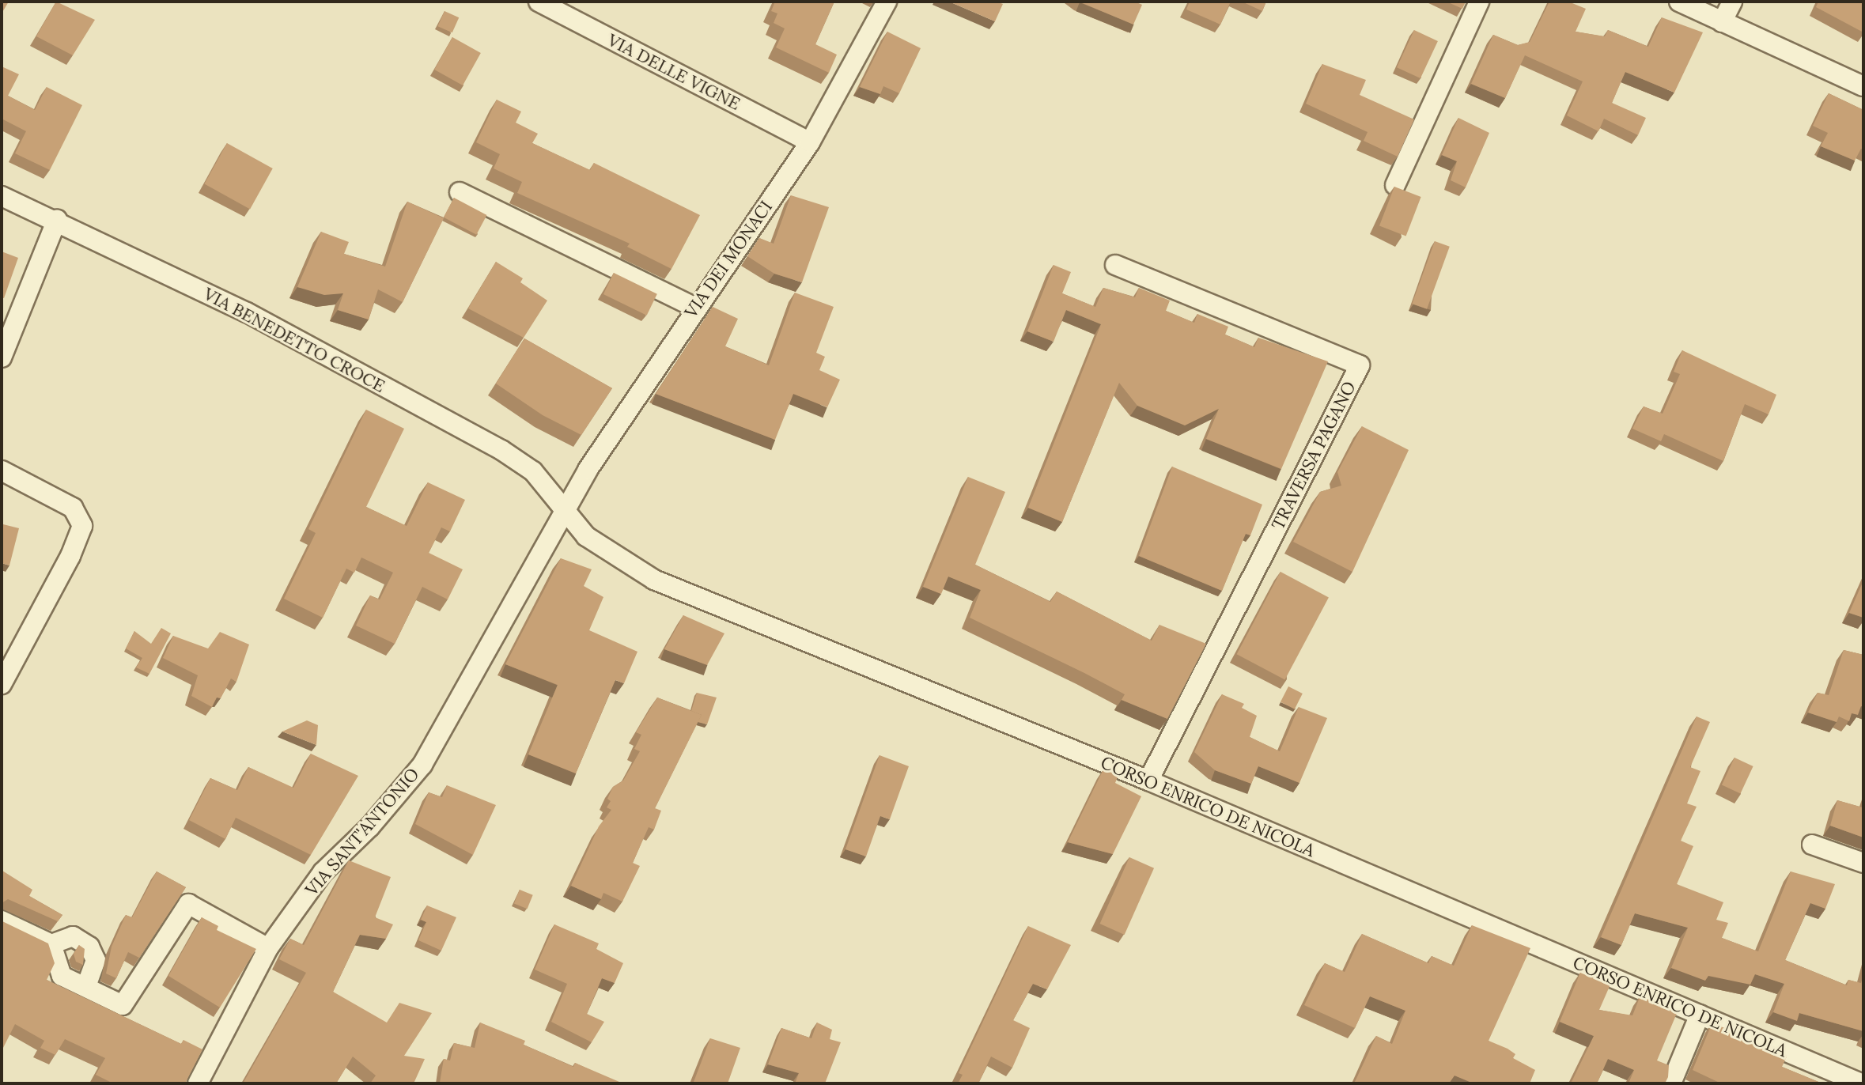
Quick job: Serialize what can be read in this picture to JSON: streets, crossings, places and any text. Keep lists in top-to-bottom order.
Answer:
{
  "streets": {
    "street": [
      "VIA DELLE VIGNE",
      "VIA DEI MONACI",
      "VIA BENEDETTO CROCE",
      "TRAVERSA PAGANO",
      "CORSO ENRICO DE NICOLA",
      "VIA SANT'ANTONIO"
    ]
  },
  "crossings": [
    ["VIA DELLE VIGNE", "VIA DEI MONACI"],
    ["VIA DEI MONACI", "VIA BENEDETTO CROCE"],
    ["VIA DEI MONACI", "CORSO ENRICO DE NICOLA"],
    ["VIA DEI MONACI", "VIA SANT'ANTONIO"],
    ["VIA BENEDETTO CROCE", "CORSO ENRICO DE NICOLA"],
    ["VIA BENEDETTO CROCE", "VIA SANT'ANTONIO"],
    ["TRAVERSA PAGANO", "CORSO ENRICO DE NICOLA"],
    ["CORSO ENRICO DE NICOLA", "VIA SANT'ANTONIO"]
  ]
}
